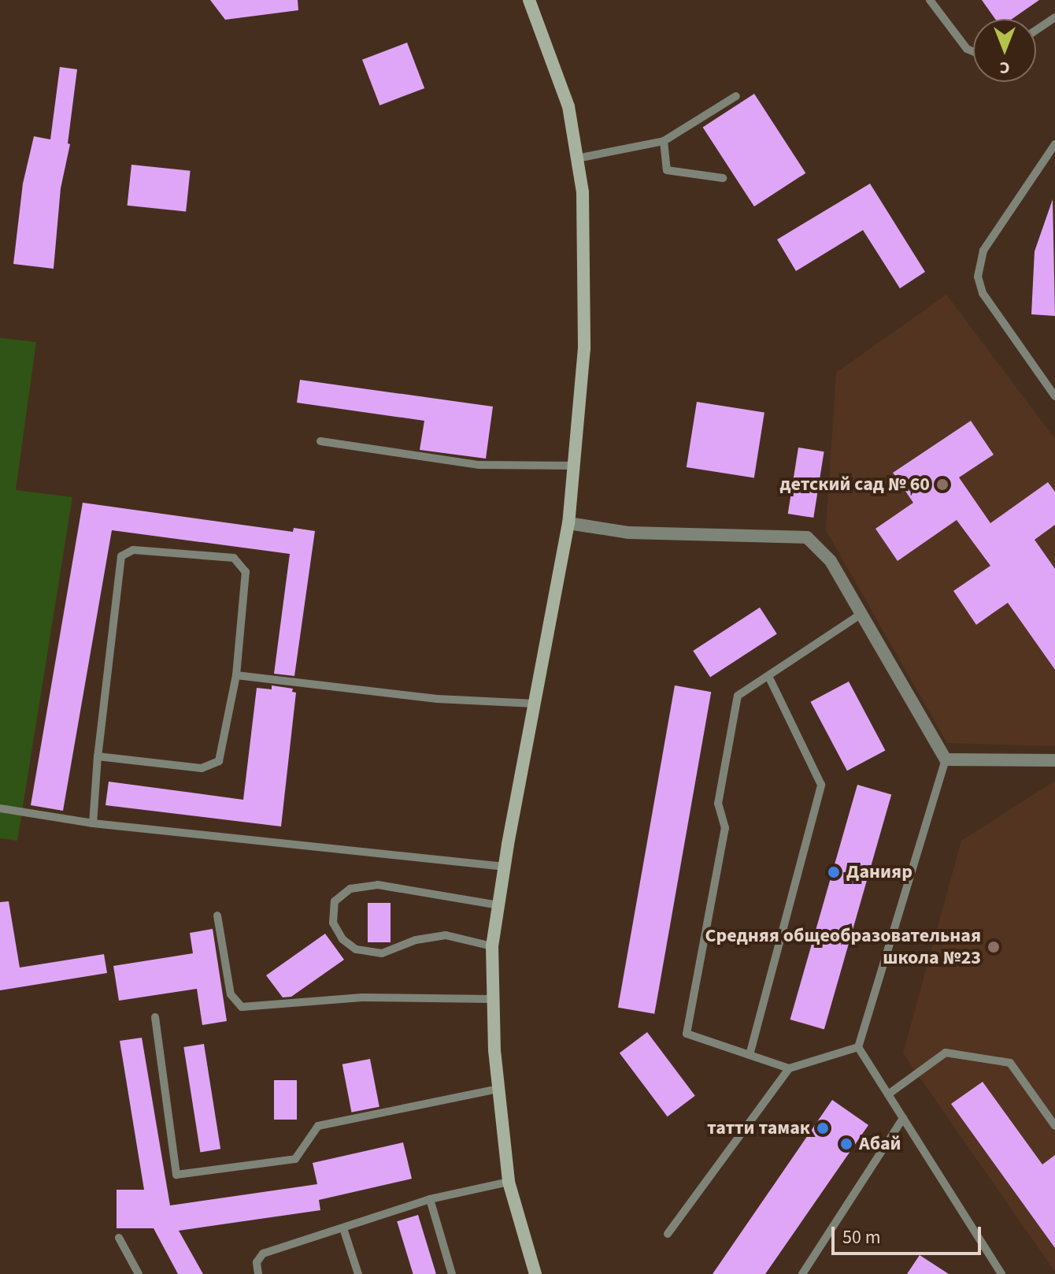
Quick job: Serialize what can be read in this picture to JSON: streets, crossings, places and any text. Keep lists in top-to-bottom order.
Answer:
{
  "places": [
    "детский сад № 60",
    "Данияр",
    "Средняя общеобразовательная школа №23",
    "татти тамак",
    "Абай"
  ],
  "scale_bar": "50 m",
  "north": "bottom"
}
